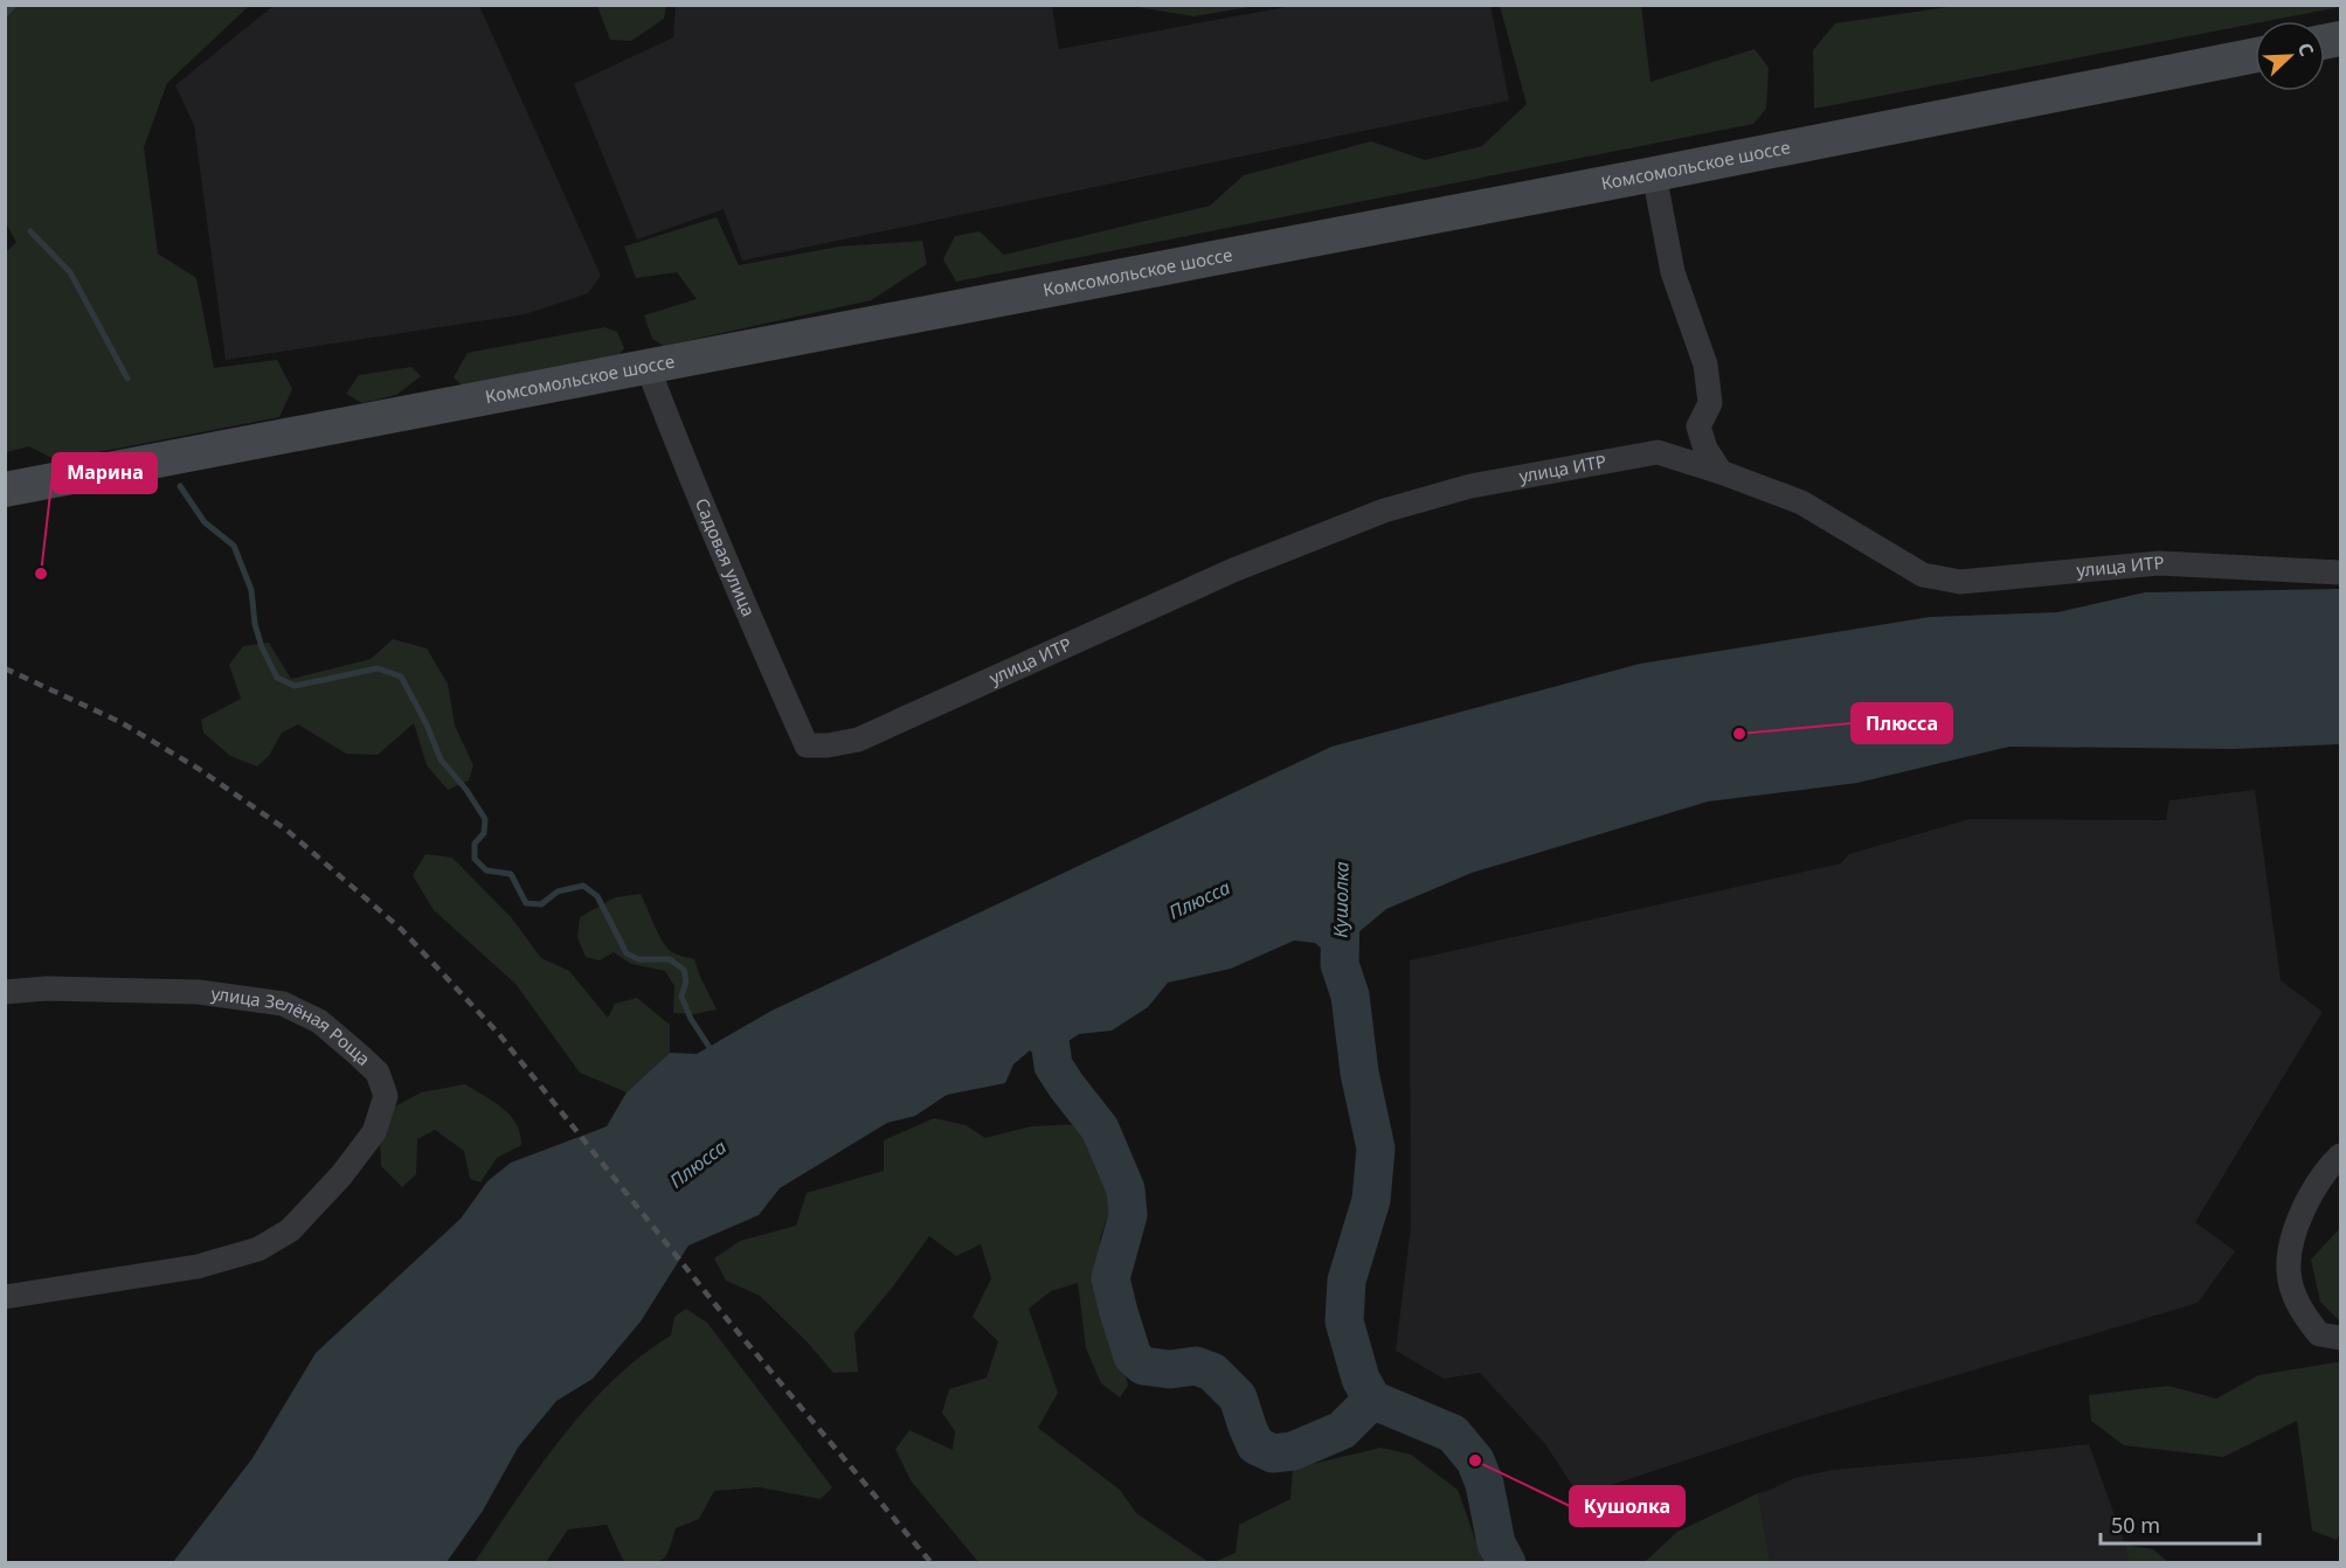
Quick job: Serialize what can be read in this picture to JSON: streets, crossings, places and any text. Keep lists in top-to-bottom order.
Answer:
{
  "streets": {
    "main road": ["Комсомольское шоссе"],
    "street": ["улица ИТР", "Садовая улица", "улица Зелёная Роща"]
  },
  "crossings": [
    ["Комсомольское шоссе", "Садовая улица"],
    ["улица ИТР", "Садовая улица"]
  ],
  "water": ["Плюсса", "Кушолка"],
  "places": ["Марина", "Плюсса", "Кушолка"],
  "scale_bar": "50 m",
  "north": "top right"
}
